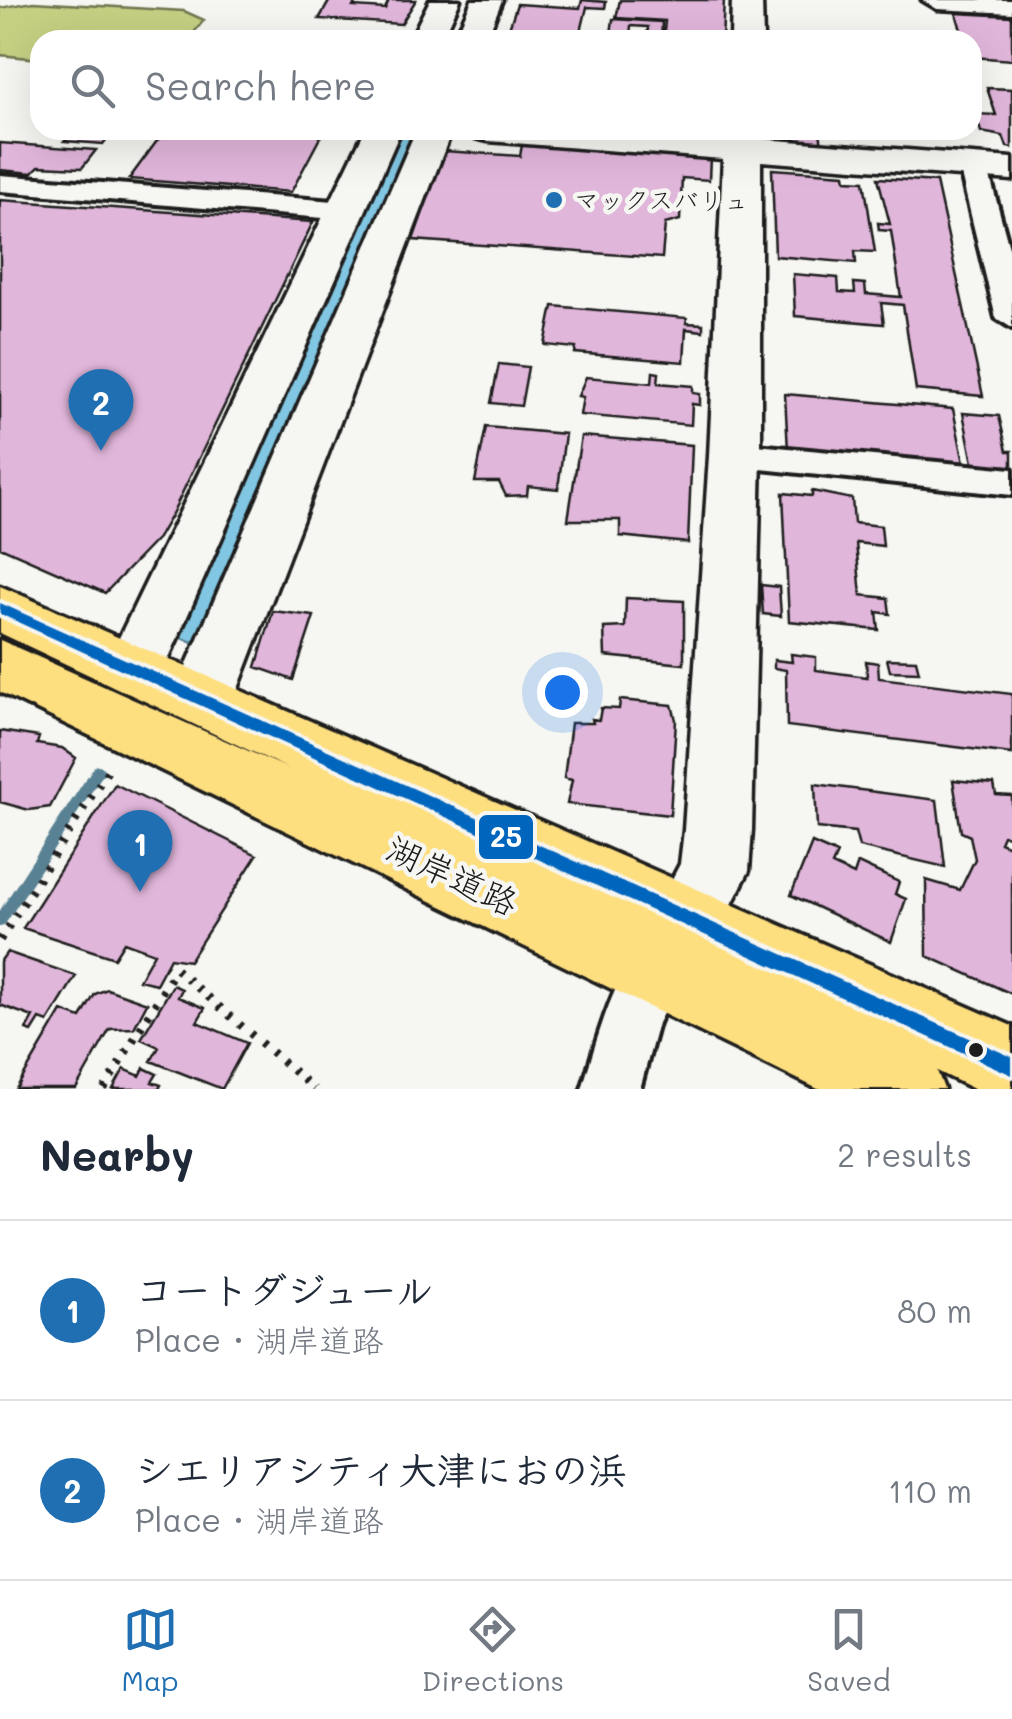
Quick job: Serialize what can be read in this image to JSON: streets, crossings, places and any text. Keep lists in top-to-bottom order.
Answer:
{
  "streets": {
    "main road": ["湖岸道路"]
  },
  "places": ["マックスバリュ"],
  "lines": ["transit line 25"],
  "page": {
    "search": "Search here",
    "pins": ["2", "1"],
    "heading": ["Nearby", "2 results"],
    "list": [
      {
        "mark": "1",
        "name": "コートダジュール",
        "note": "Place · 湖岸道路",
        "value": "80 m"
      },
      {
        "mark": "2",
        "name": "シエリアシティ大津におの浜",
        "note": "Place · 湖岸道路",
        "value": "110 m"
      }
    ],
    "nav": ["Map", "Directions", "Saved"]
  }
}
